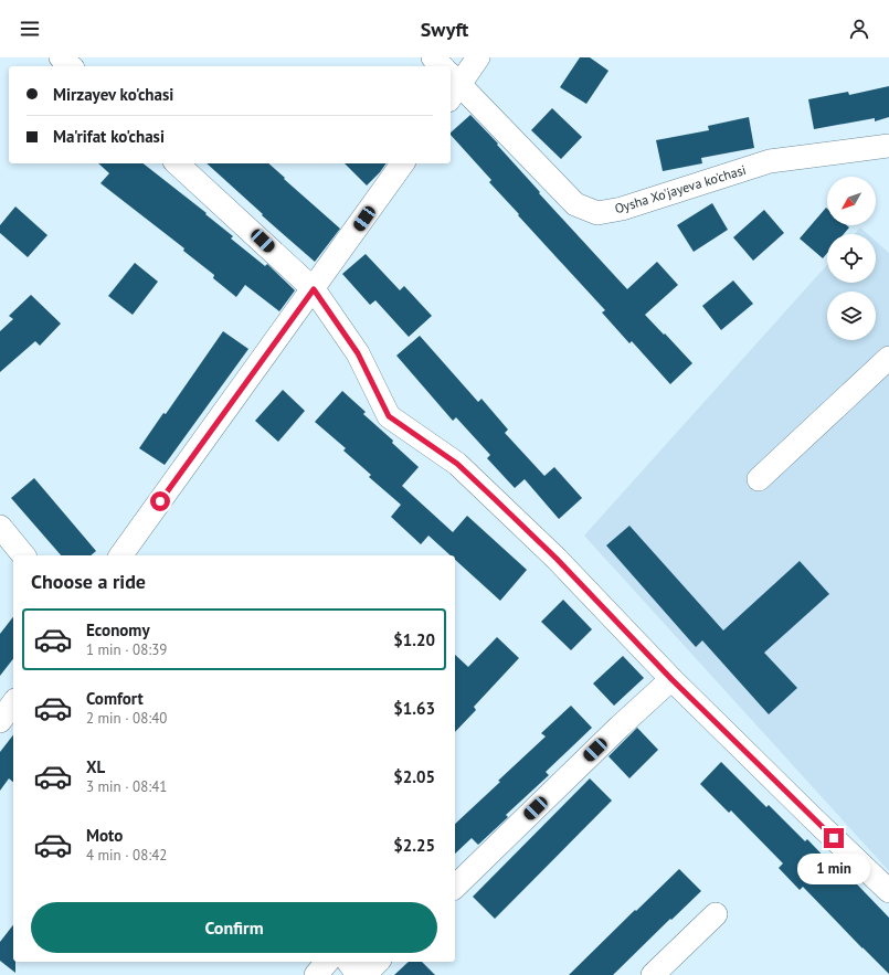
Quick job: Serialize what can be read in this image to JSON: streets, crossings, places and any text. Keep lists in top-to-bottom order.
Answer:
{
  "streets": {
    "street": ["Oysha Xo'jayeva ko'chasi"]
  },
  "north": "bottom left",
  "page": {
    "header": "Swyft",
    "banner": ["Mirzayev ko'chasi", "Ma'rifat ko'chasi"],
    "heading": "Choose a ride",
    "list": [
      {
        "name": "Economy",
        "note": "1 min · 08:39",
        "value": "$1.20"
      },
      {
        "name": "Comfort",
        "note": "2 min · 08:40",
        "value": "$1.63"
      },
      {
        "name": "XL",
        "note": "3 min · 08:41",
        "value": "$2.05"
      },
      {
        "name": "Moto",
        "note": "4 min · 08:42",
        "value": "$2.25"
      }
    ],
    "bubble": "1 min",
    "buttons": "Confirm"
  }
}
